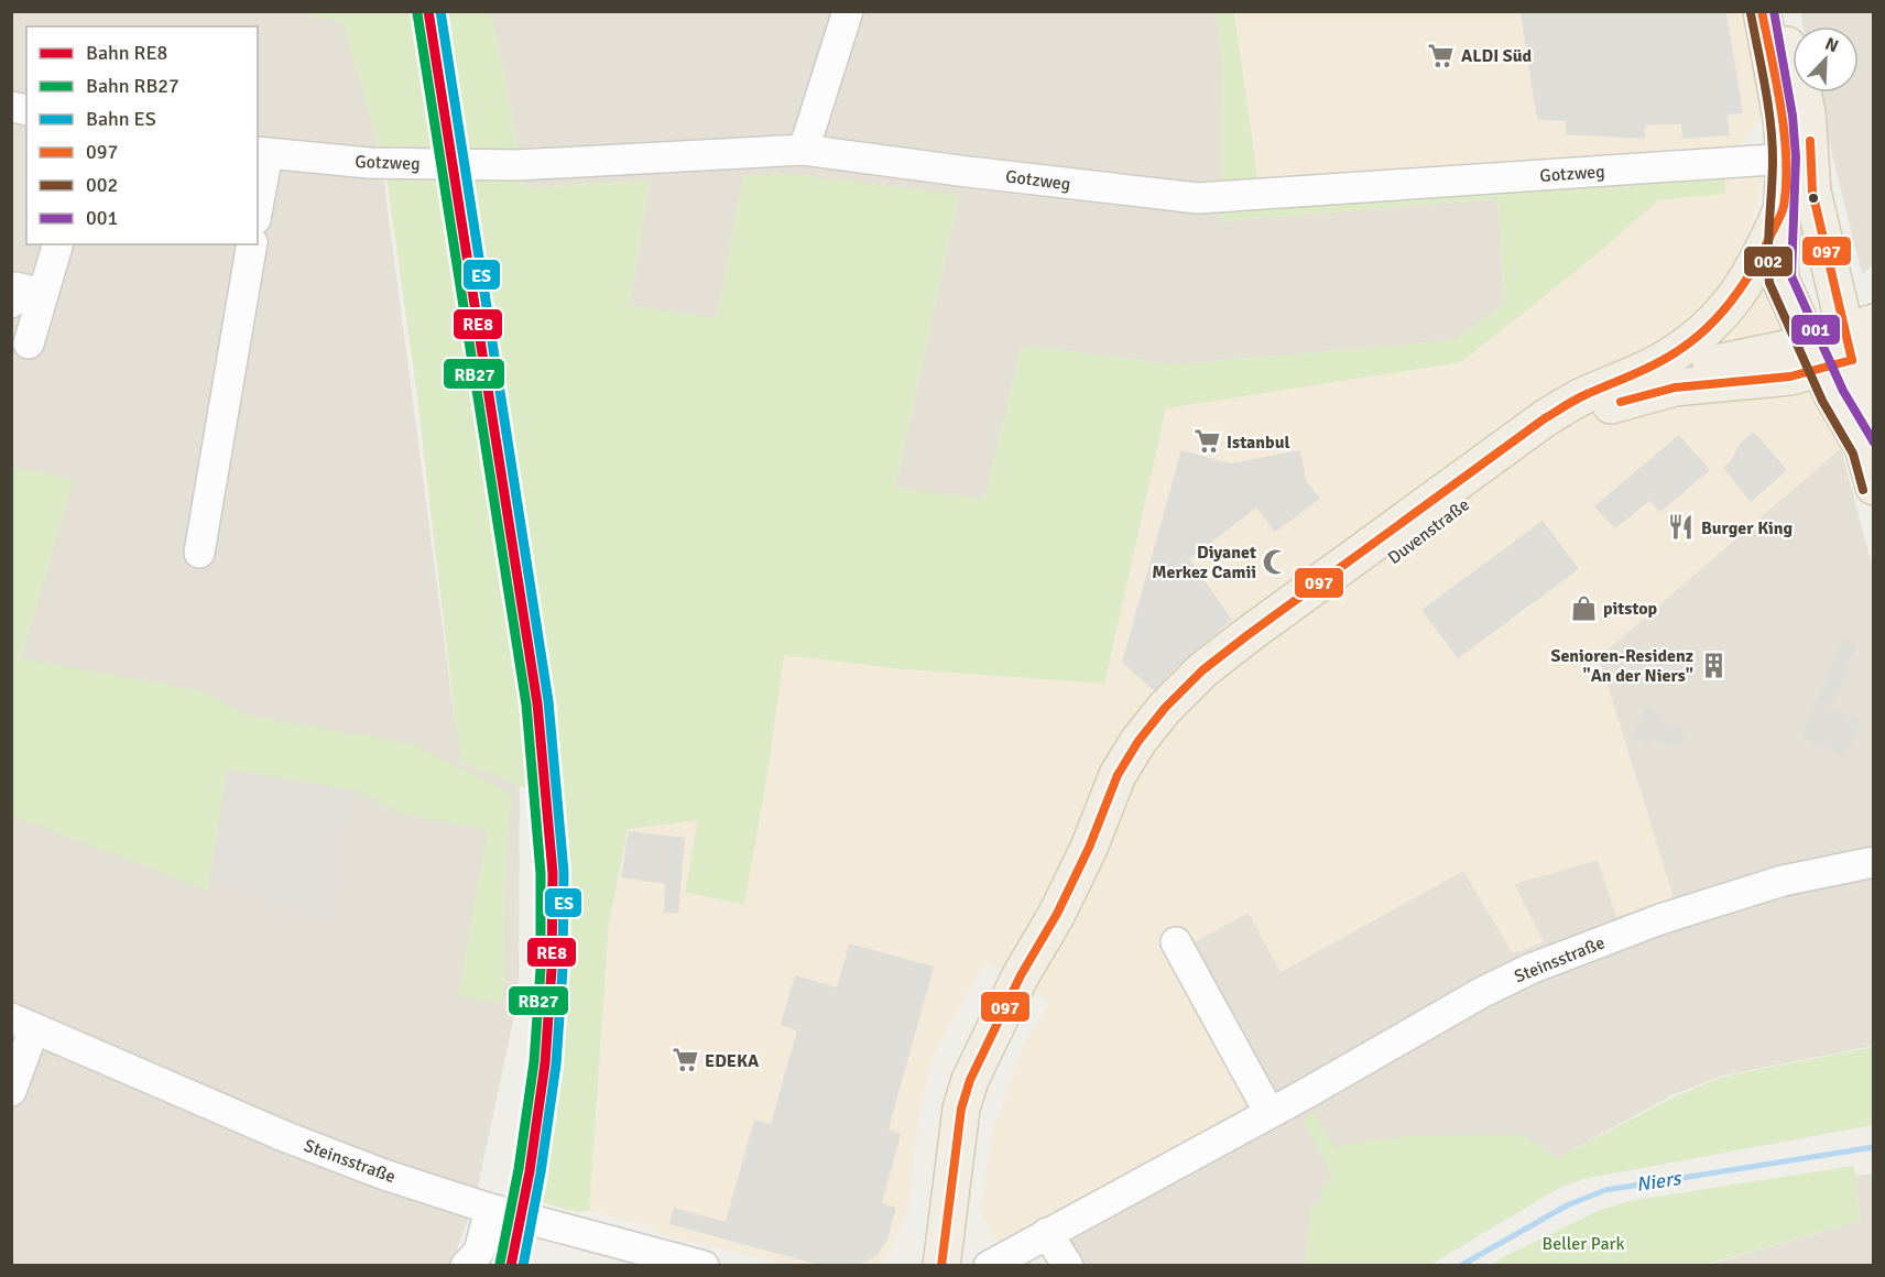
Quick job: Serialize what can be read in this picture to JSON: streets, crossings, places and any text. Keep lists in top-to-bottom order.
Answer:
{
  "streets": {
    "main road": ["Duvenstraße"],
    "street": ["Gotzweg", "Steinsstraße"]
  },
  "water": ["Niers"],
  "parks": ["Beller Park"],
  "places": {
    "supermarket": ["ALDI Süd", "Istanbul", "EDEKA"],
    "restaurant": ["Burger King"],
    "mosque": ["Diyanet Merkez Camii"],
    "shop": ["pitstop"],
    "building": ["Senioren-Residenz \"An der Niers\""]
  },
  "lines": [
    "rail line RE8",
    "rail line ES",
    "transit line 097",
    "transit line 001",
    "rail line RB27",
    "transit line 002"
  ],
  "legend": [
    "Bahn RE8",
    "Bahn RB27",
    "Bahn ES",
    "097",
    "002",
    "001"
  ],
  "north": "top right"
}
